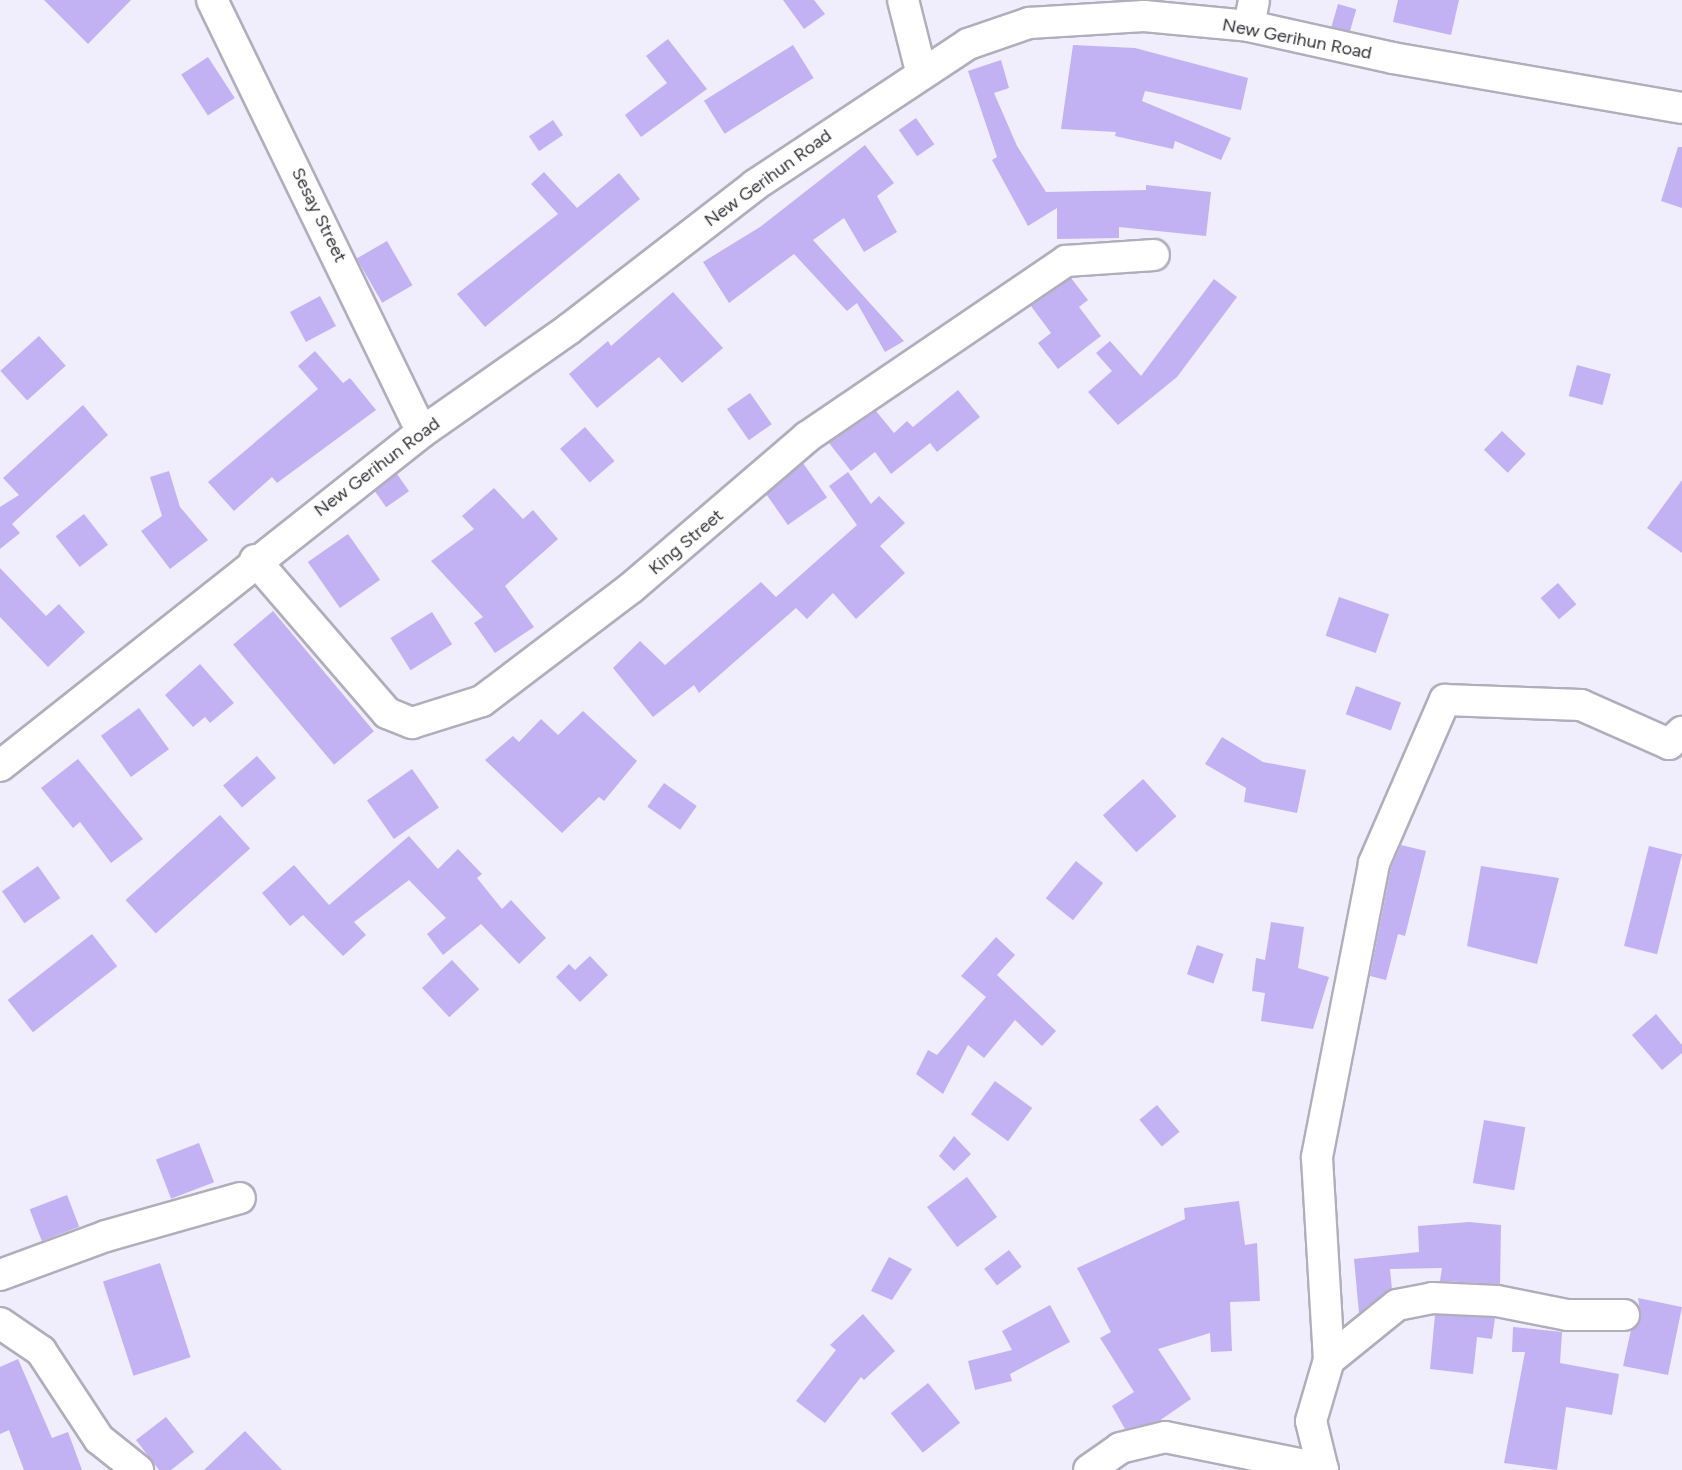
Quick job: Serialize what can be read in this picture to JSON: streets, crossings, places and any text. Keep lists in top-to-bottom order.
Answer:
{
  "streets": {
    "street": ["New Gerihun Road", "Sesay Street", "King Street"]
  },
  "crossings": [
    ["New Gerihun Road", "Sesay Street"],
    ["New Gerihun Road", "King Street"]
  ]
}
